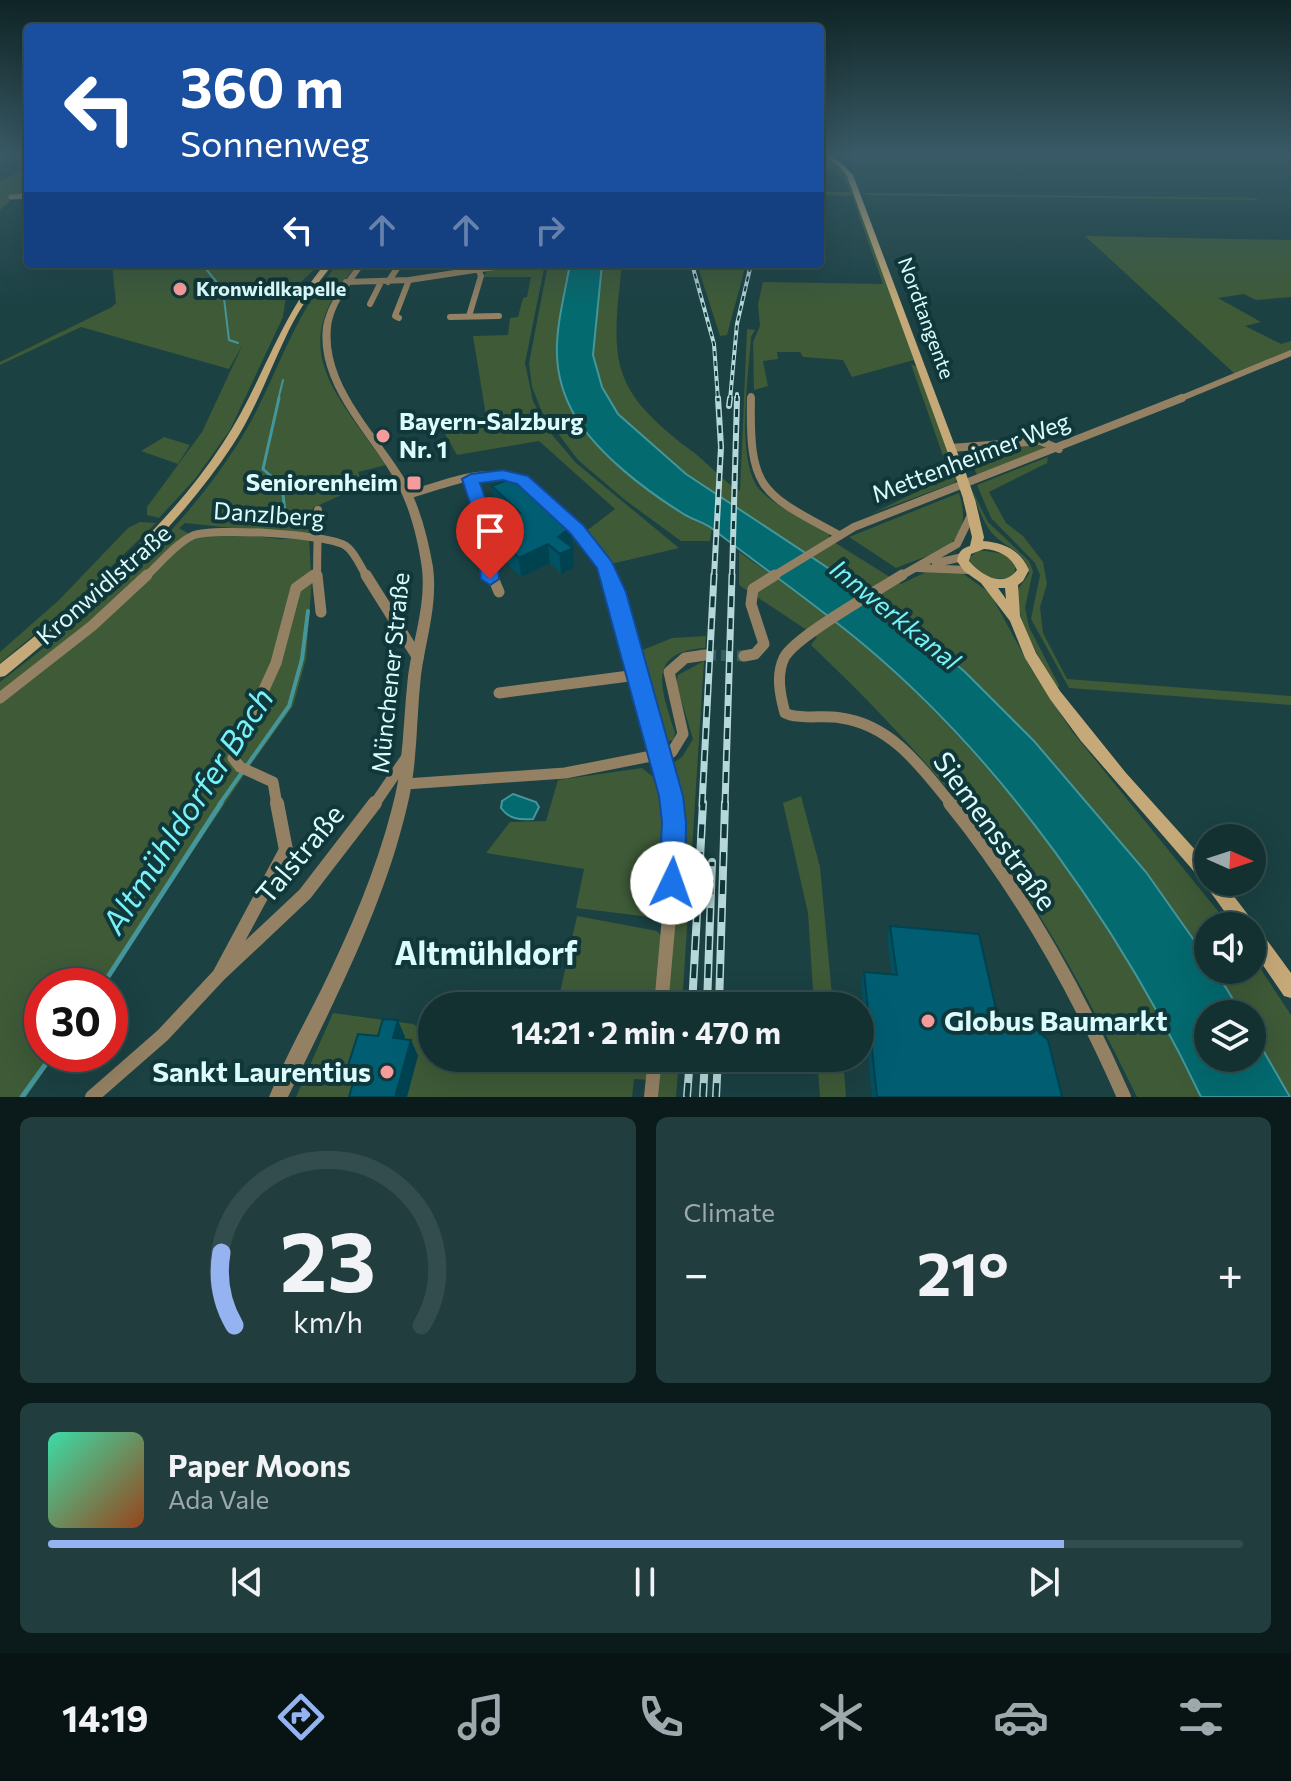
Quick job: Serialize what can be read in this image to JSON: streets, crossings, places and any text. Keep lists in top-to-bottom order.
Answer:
{
  "streets": {
    "main road": ["Nordtangente"],
    "street": [
      "Mettenheimer Weg",
      "Danzlberg",
      "Kronwidlstraße",
      "Münchener Straße",
      "Siemensstraße",
      "Talstraße"
    ]
  },
  "crossings": [
    ["Danzlberg", "Kronwidlstraße"],
    ["Danzlberg", "Münchener Straße"],
    ["Münchener Straße", "Talstraße"]
  ],
  "districts": ["Altmühldorf"],
  "water": ["Innwerkkanal", "Altmühldorfer Bach"],
  "places": {
    "other": [
      "Kronwidlkapelle",
      "Bayern-Salzburg Nr. 1",
      "Globus Baumarkt",
      "Sankt Laurentius"
    ],
    "transit": ["Seniorenheim"]
  },
  "north": "right",
  "page": {
    "turn": ["360 m", "Sonnenweg"],
    "limit": "30",
    "trip": "14:21 · 2 min · 470 m",
    "tile": "Climate",
    "heat": ["−", "21°", "+"],
    "song": ["Paper Moons", "Ada Vale"],
    "tabs": "14:19",
    "gauge": ["23", "km/h"]
  }
}
